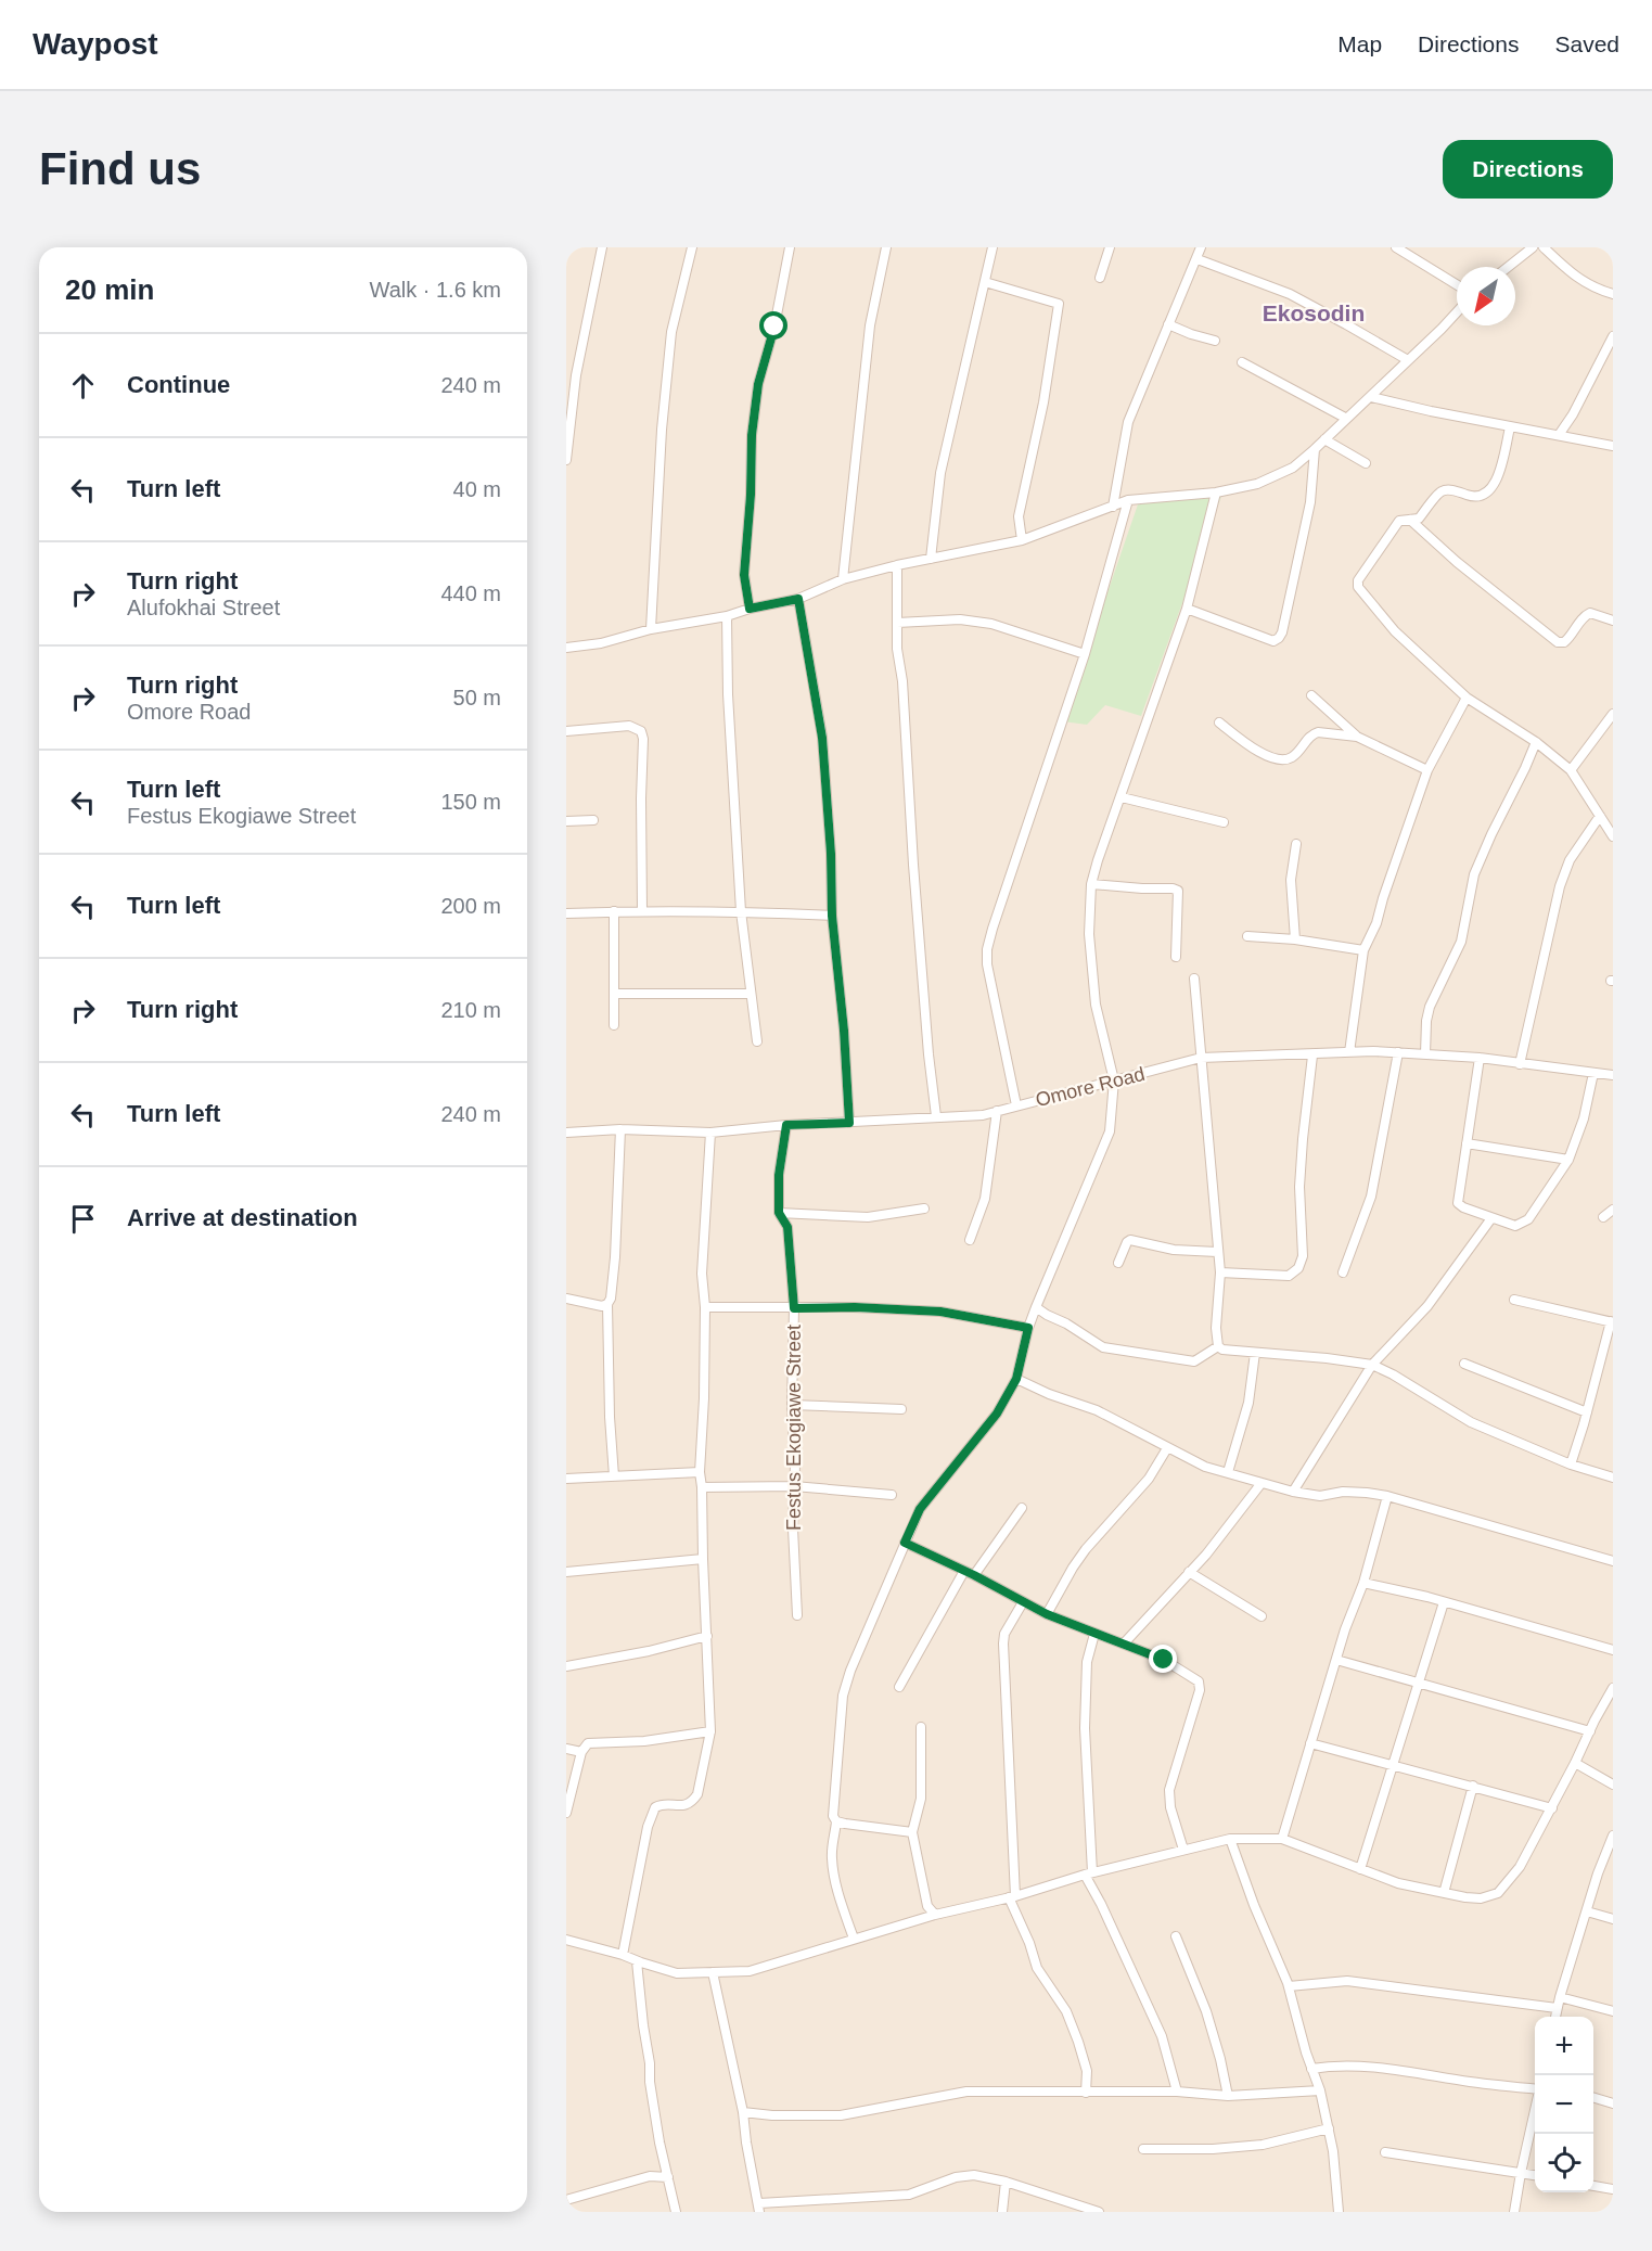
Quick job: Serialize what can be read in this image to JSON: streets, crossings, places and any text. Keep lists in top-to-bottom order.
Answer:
{
  "streets": {
    "street": ["Omore Road", "Festus Ekogiawe Street"]
  },
  "crossings": [
    ["Omore Road", "Festus Ekogiawe Street"]
  ],
  "districts": ["Ekosodin"],
  "north": "bottom left",
  "page": {
    "header": "Waypost",
    "nav": ["Map", "Directions", "Saved"],
    "buttons": "Directions",
    "title": "Find us",
    "heading": ["20 min", "Walk · 1.6 km"],
    "list": [
      ["Continue", "240 m"],
      ["Turn left", "40 m"],
      ["Turn right", "Alufokhai Street", "440 m"],
      ["Turn right", "Omore Road", "50 m"],
      ["Turn left", "Festus Ekogiawe Street", "150 m"],
      ["Turn left", "200 m"],
      ["Turn right", "210 m"],
      ["Turn left", "240 m"],
      "Arrive at destination"
    ],
    "map_buttons": ["+", "−"]
  }
}
